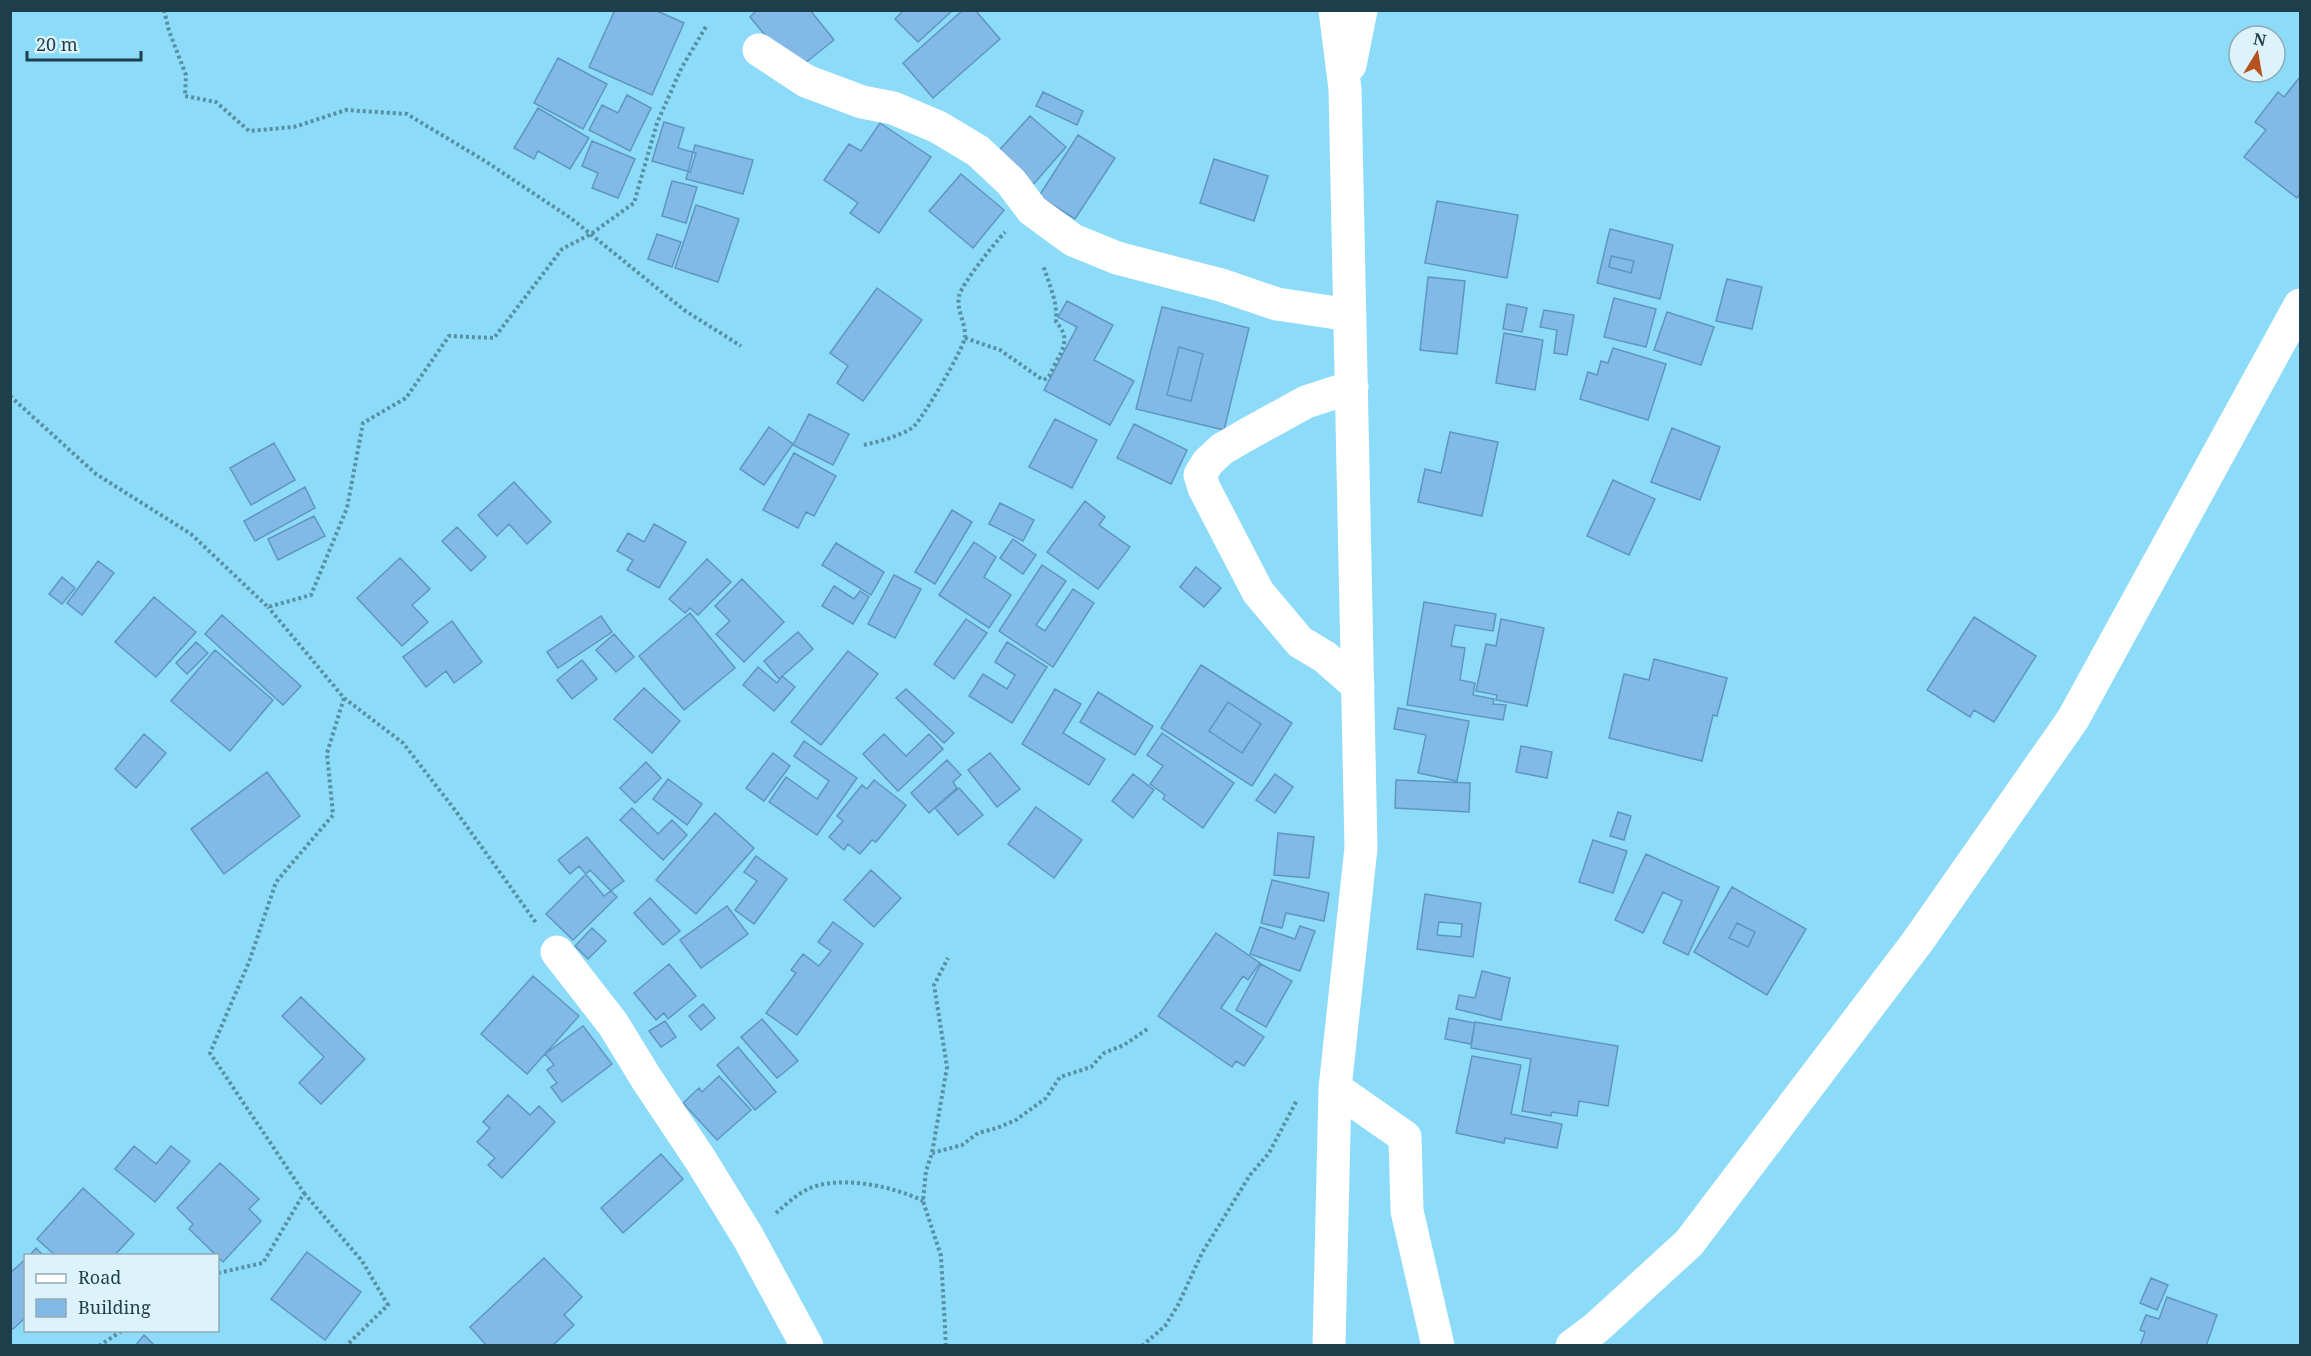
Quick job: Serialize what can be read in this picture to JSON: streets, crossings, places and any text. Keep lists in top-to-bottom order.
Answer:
{
  "legend": ["Road", "Building"],
  "scale_bar": "20 m",
  "north": "top"
}
